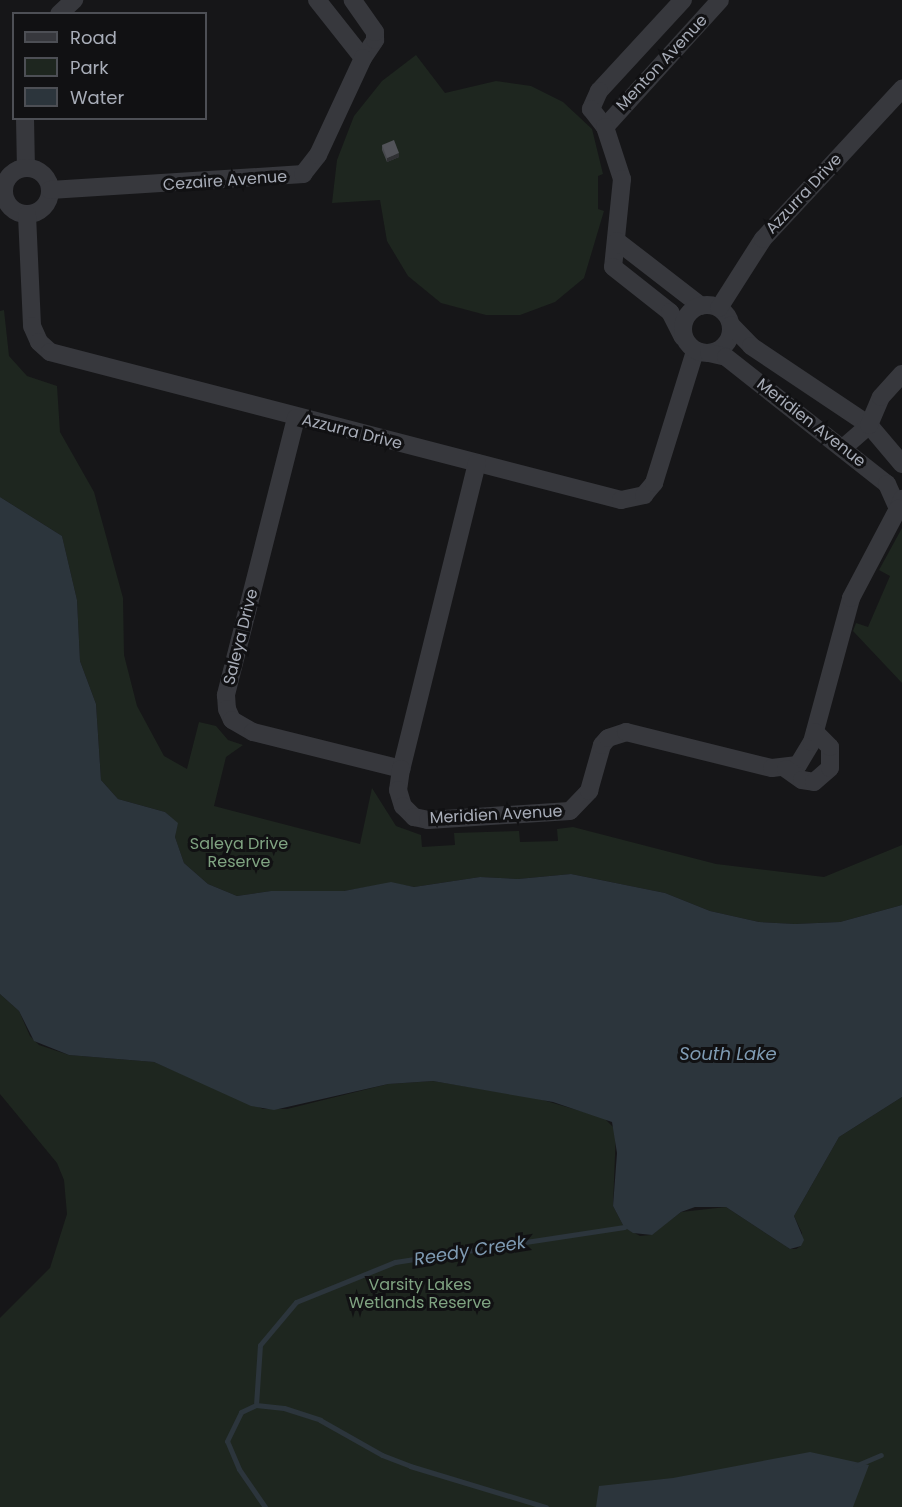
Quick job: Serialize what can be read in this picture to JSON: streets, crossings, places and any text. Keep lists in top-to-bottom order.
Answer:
{
  "streets": {
    "street": [
      "Menton Avenue",
      "Cezaire Avenue",
      "Azzurra Drive",
      "Meridien Avenue",
      "Saleya Drive"
    ]
  },
  "crossings": [
    ["Cezaire Avenue", "Azzurra Drive"],
    ["Azzurra Drive", "Meridien Avenue"],
    ["Azzurra Drive", "Saleya Drive"],
    ["Meridien Avenue", "Saleya Drive"]
  ],
  "water": ["South Lake", "Reedy Creek"],
  "parks": ["Saleya Drive Reserve", "Varsity Lakes Wetlands Reserve"],
  "legend": ["Road", "Park", "Water"]
}
